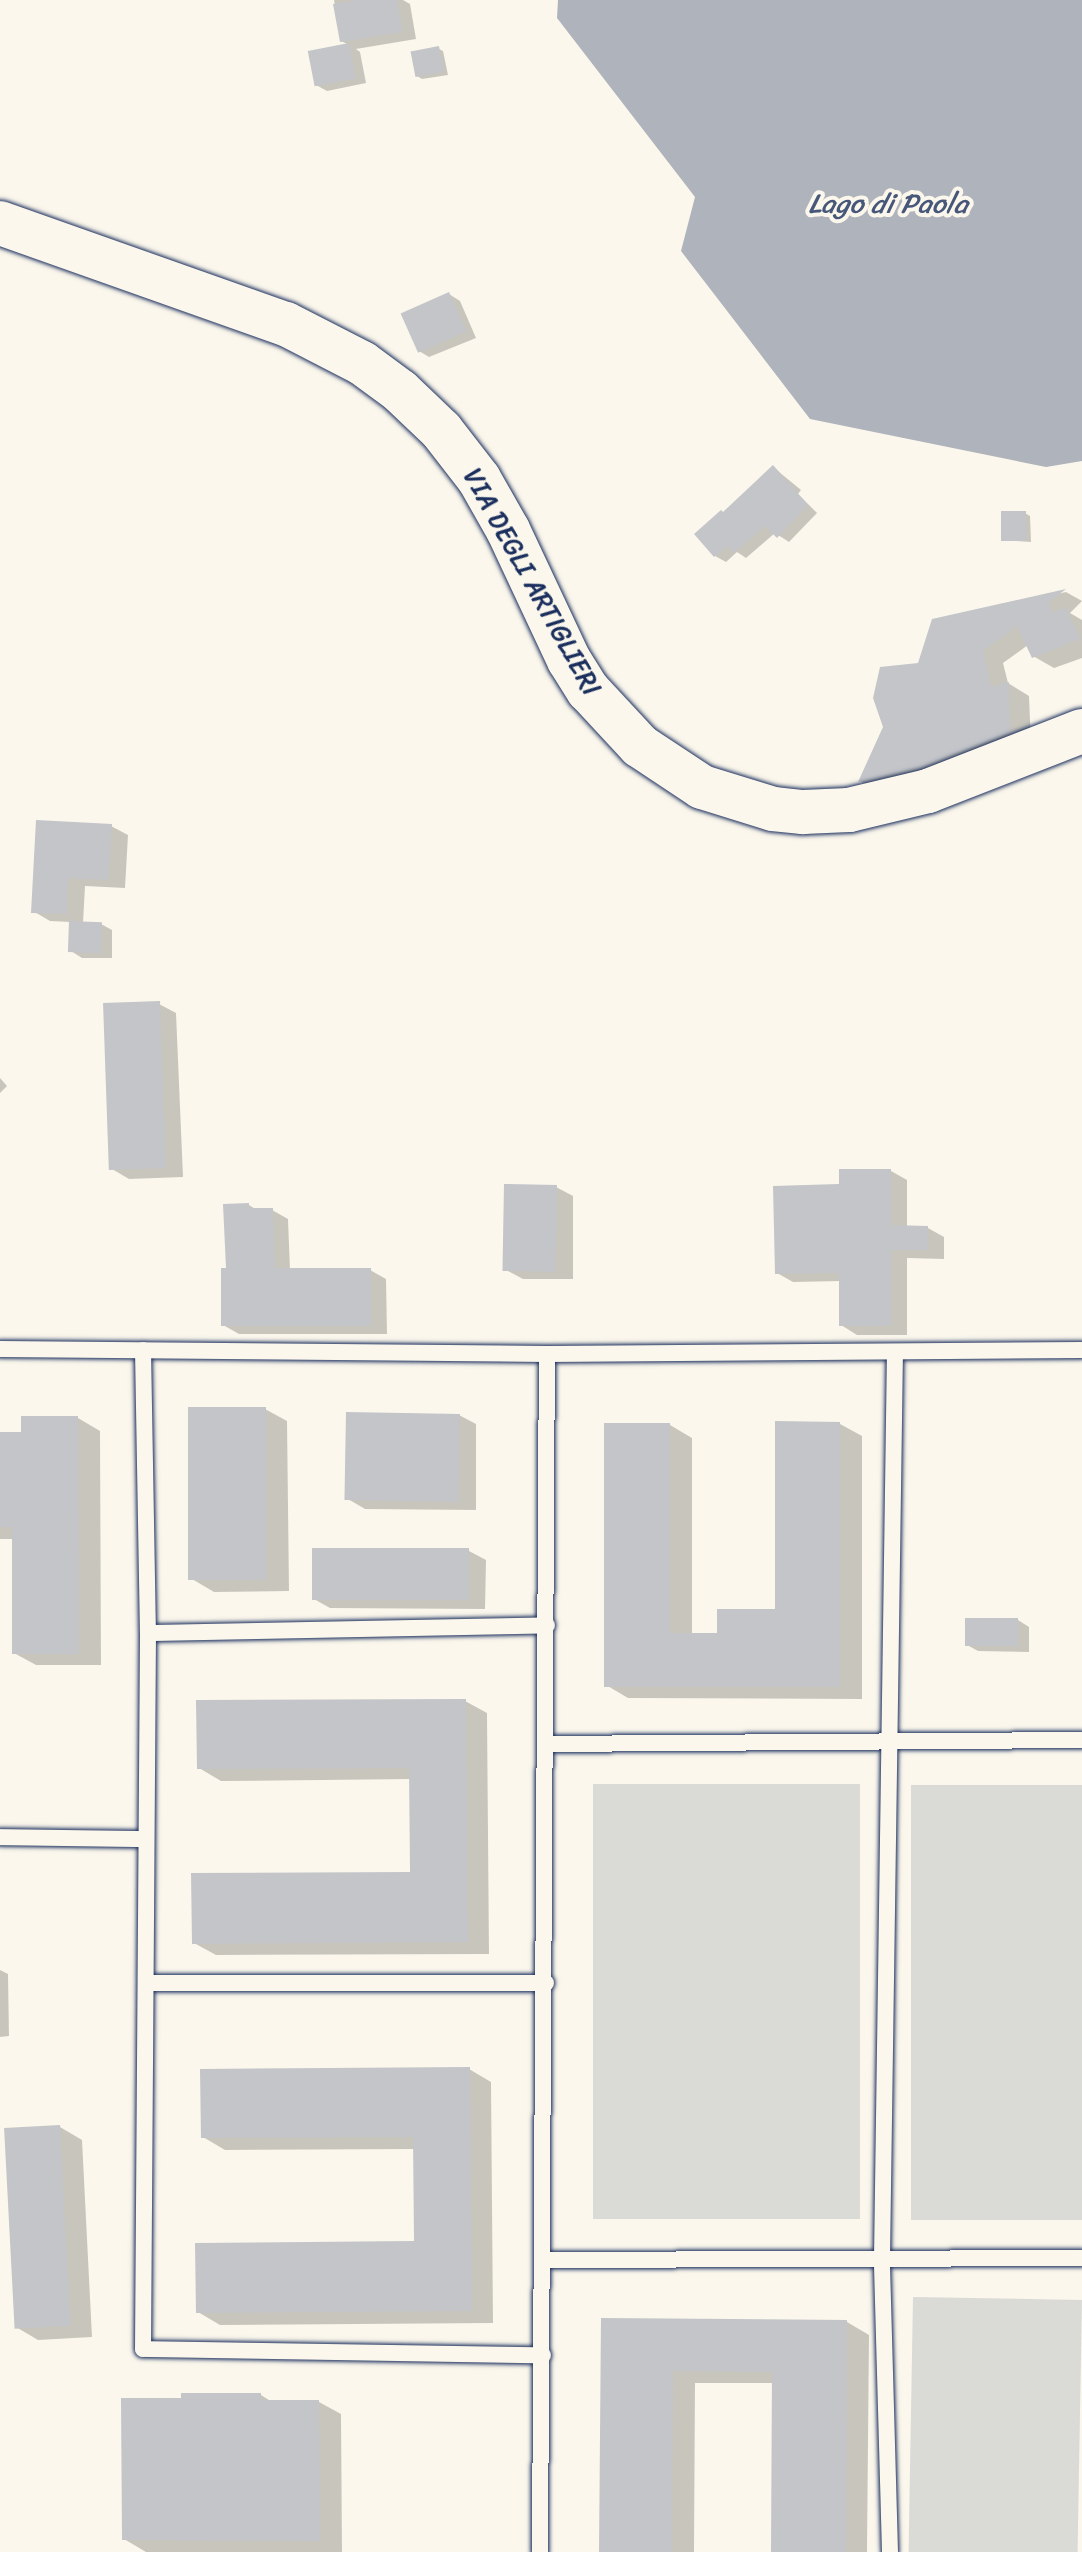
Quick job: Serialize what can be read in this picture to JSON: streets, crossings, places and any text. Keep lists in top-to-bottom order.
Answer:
{
  "streets": {
    "street": ["VIA DEGLI ARTIGLIERI"]
  },
  "water": ["Lago di Paola"]
}
